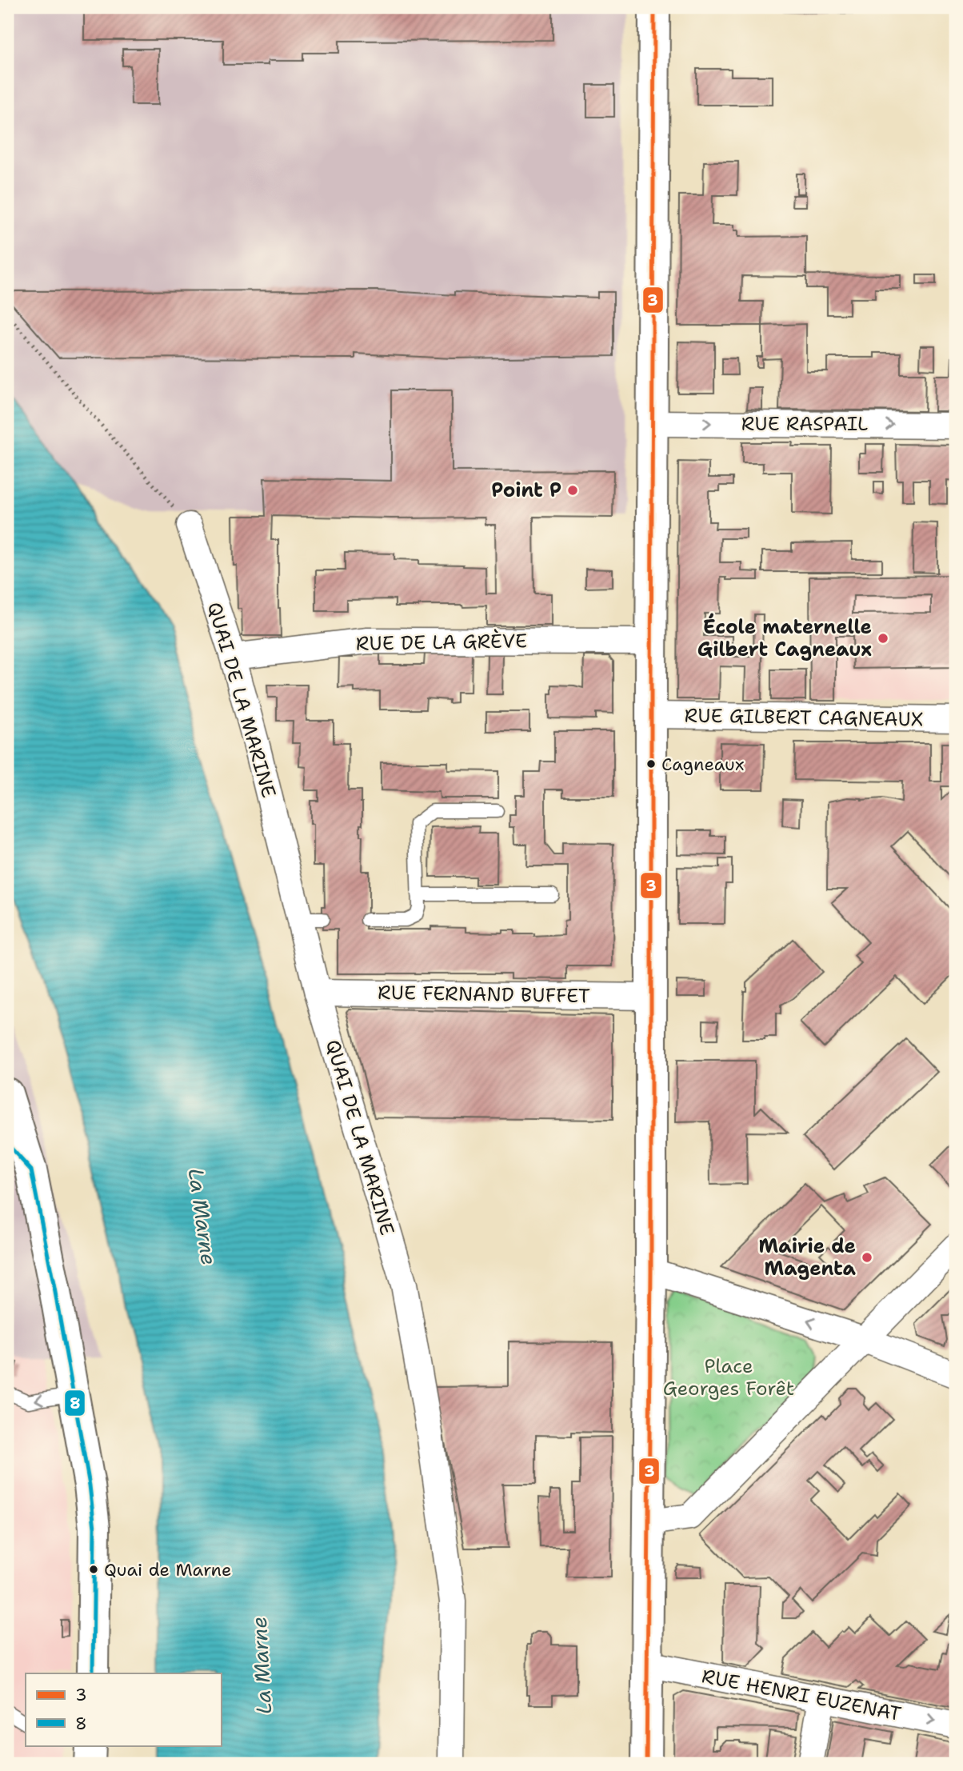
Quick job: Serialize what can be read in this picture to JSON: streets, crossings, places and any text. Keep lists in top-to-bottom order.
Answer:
{
  "streets": {
    "street": [
      "RUE RASPAIL",
      "RUE DE LA GRÈVE",
      "QUAI DE LA MARINE",
      "RUE GILBERT CAGNEAUX",
      "RUE FERNAND BUFFET",
      "RUE HENRI EUZENAT"
    ]
  },
  "crossings": [
    ["RUE DE LA GRÈVE", "QUAI DE LA MARINE"],
    ["QUAI DE LA MARINE", "RUE FERNAND BUFFET"]
  ],
  "one_way": ["RUE RASPAIL", "RUE HENRI EUZENAT"],
  "water": ["La Marne"],
  "parks": ["Place Georges Forêt"],
  "places": [
    "Point P",
    "École maternelle Gilbert Cagneaux",
    "Cagneaux",
    "Mairie de Magenta",
    "Quai de Marne"
  ],
  "lines": ["transit line 3", "transit line 8"],
  "legend": ["3", "8"]
}
